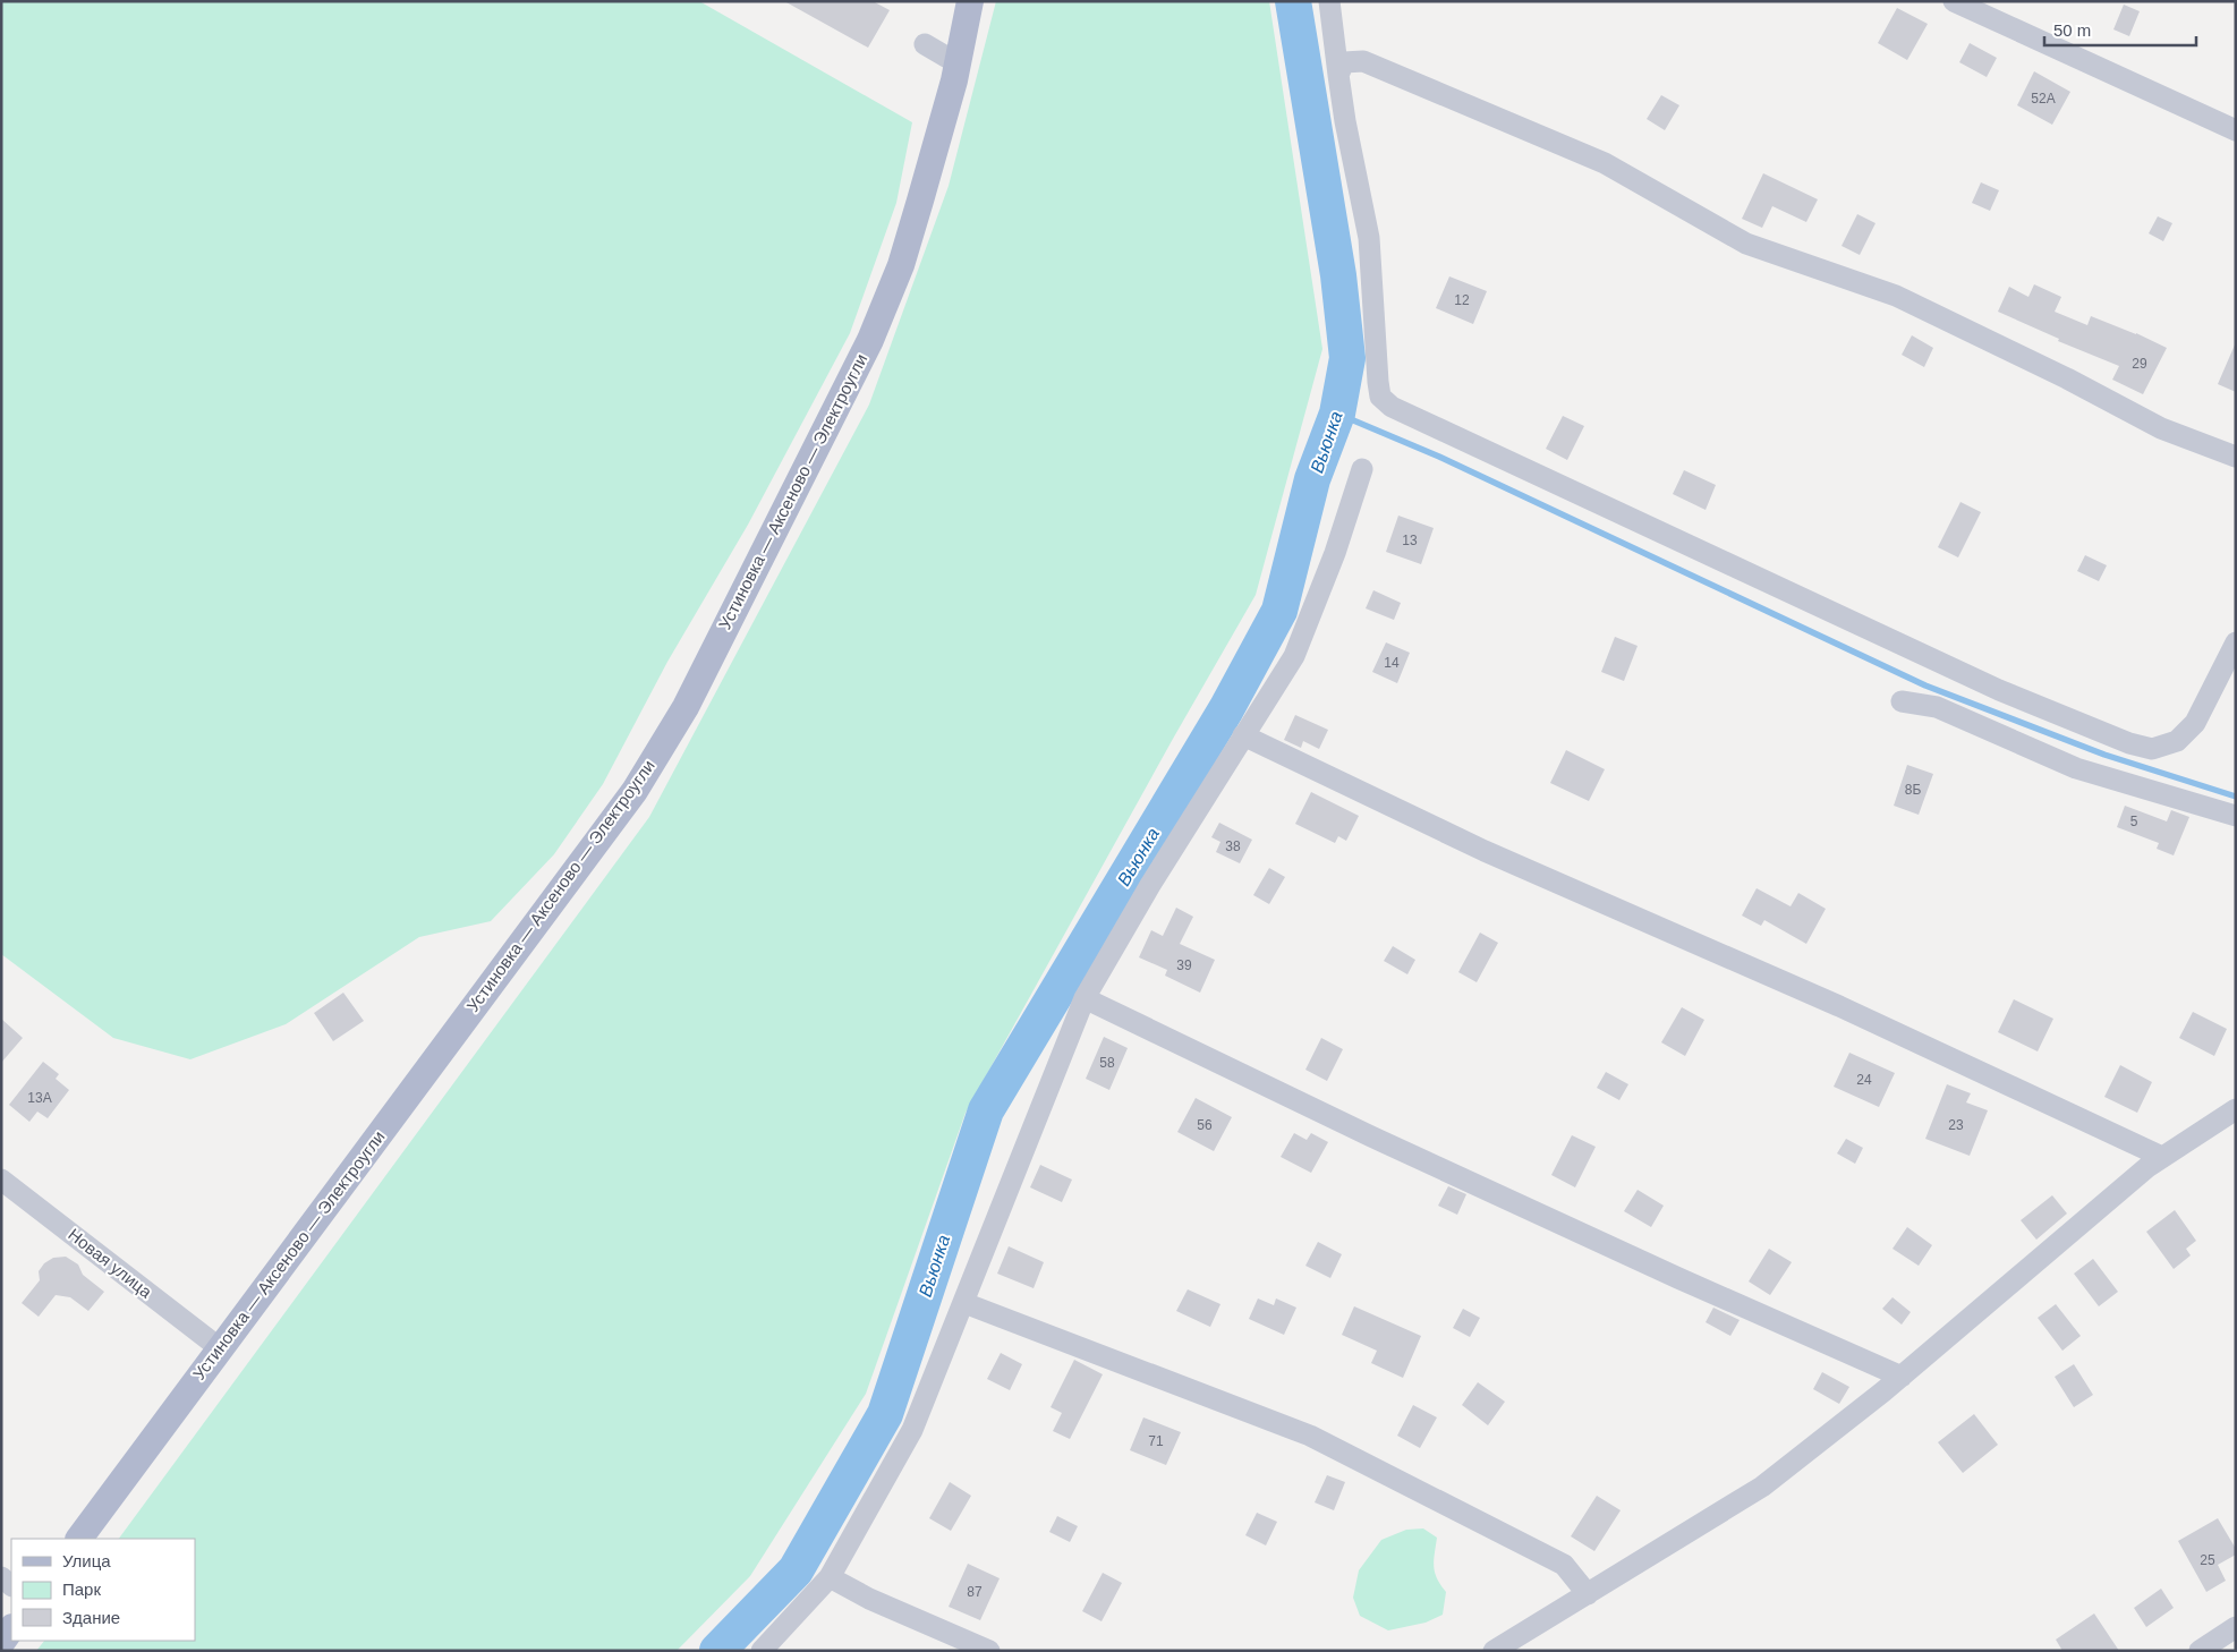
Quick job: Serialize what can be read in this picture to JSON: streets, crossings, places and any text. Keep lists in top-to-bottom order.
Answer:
{
  "streets": {
    "main road": ["Устиновка — Аксеново — Электроугли"],
    "street": ["Новая улица"]
  },
  "crossings": [
    ["Устиновка — Аксеново — Электроугли", "Новая улица"]
  ],
  "water": ["Вьюнка"],
  "house_numbers": [
    "52А",
    "12",
    "29",
    "13",
    "14",
    "8Б",
    "5",
    "38",
    "39",
    "58",
    "24",
    "13А",
    "56",
    "23",
    "71",
    "25",
    "87"
  ],
  "legend": ["Улица", "Парк", "Здание"],
  "scale_bar": "50 m"
}
